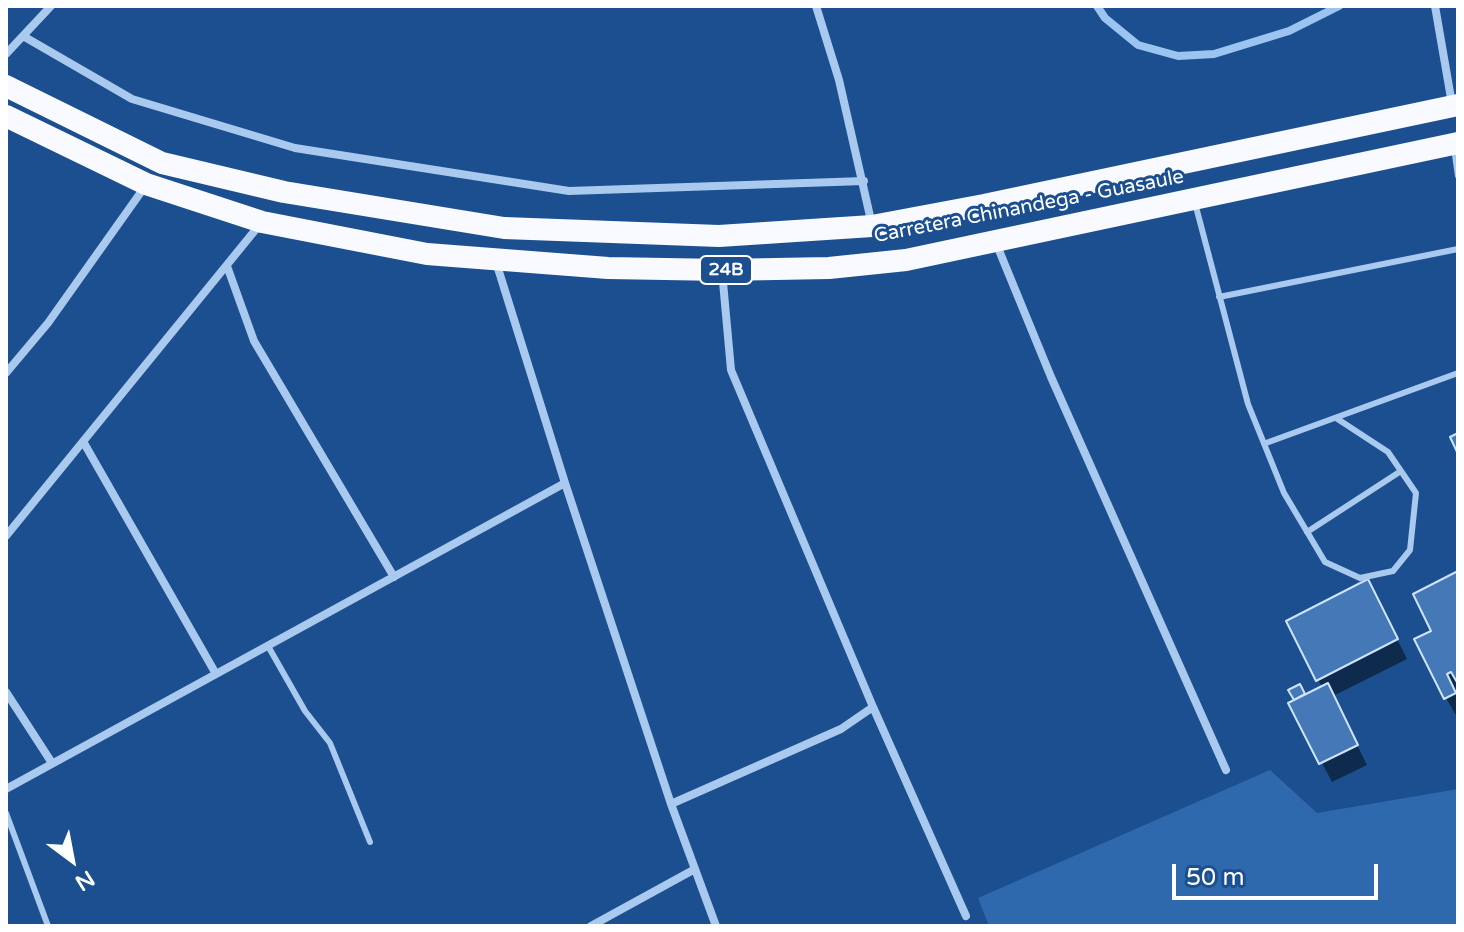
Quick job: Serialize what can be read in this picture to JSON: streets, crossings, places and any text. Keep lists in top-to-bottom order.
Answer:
{
  "streets": {
    "highway": ["Carretera Chinandega - Guasaule", "24B"]
  },
  "scale_bar": "50 m",
  "north": "bottom right"
}
